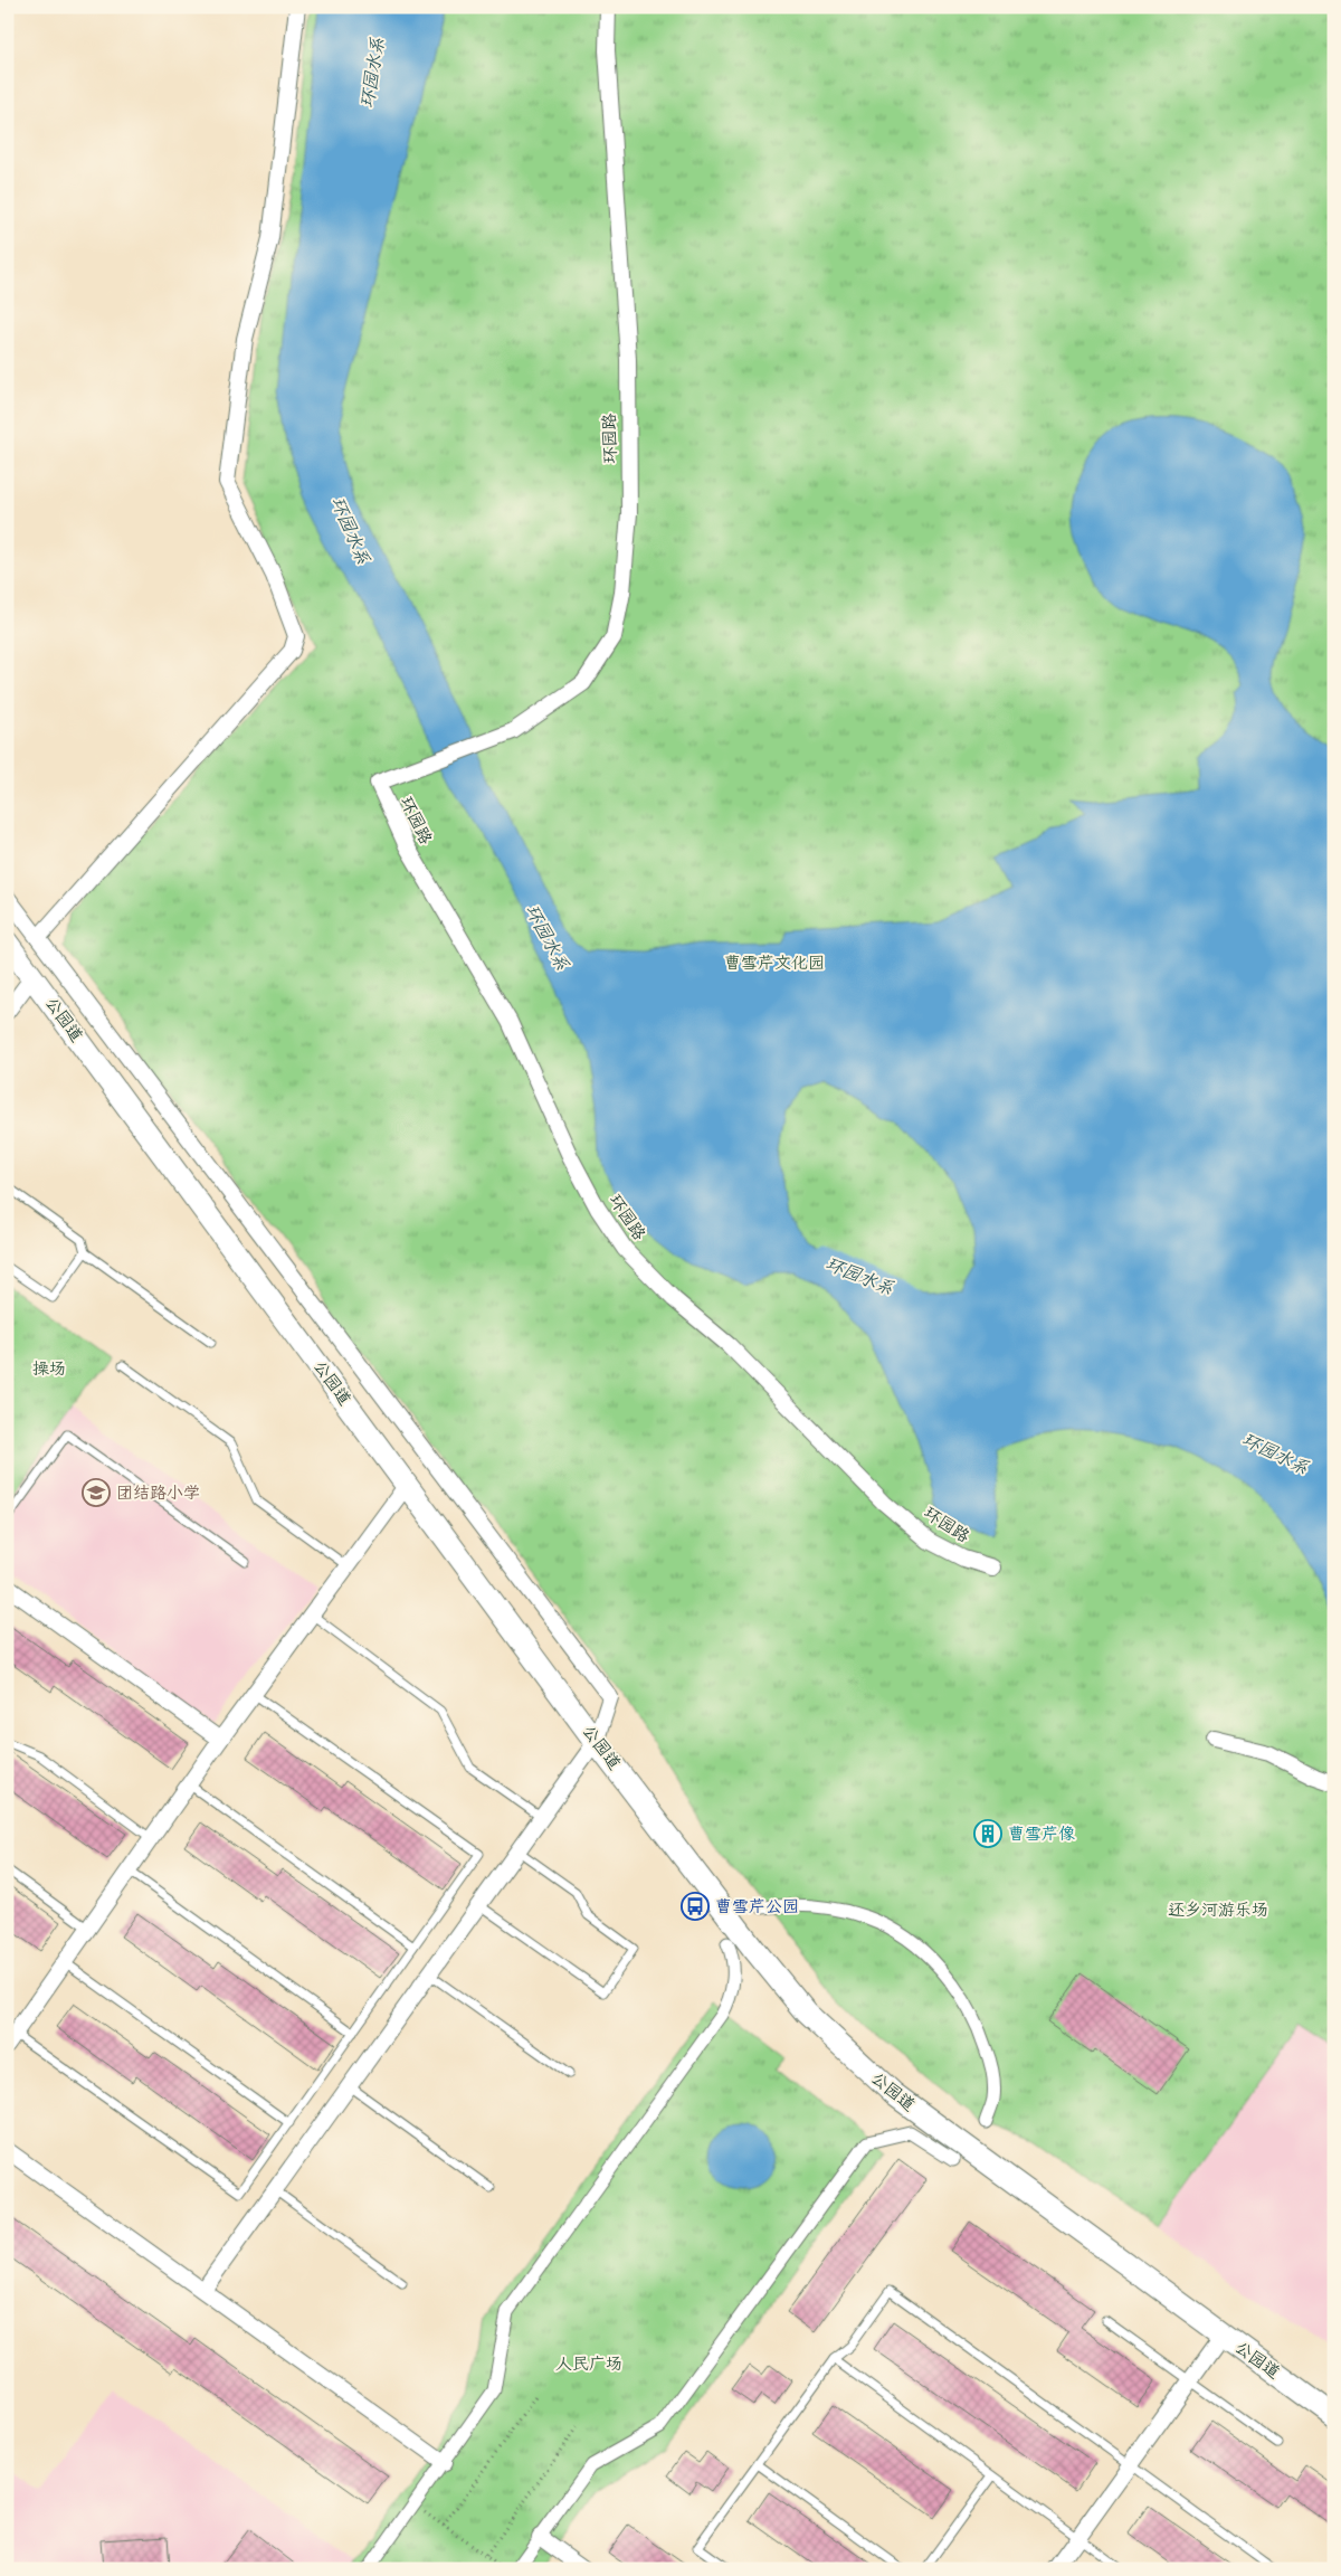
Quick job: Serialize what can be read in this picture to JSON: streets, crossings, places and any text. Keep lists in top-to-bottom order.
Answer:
{
  "streets": {
    "main road": ["公园道"],
    "street": ["环园路"]
  },
  "water": ["环园水系"],
  "parks": [
    "曹雪芹文化园",
    "操场",
    "还乡河游乐场",
    "人民广场"
  ],
  "places": {
    "school or university": ["团结路小学"],
    "building": ["曹雪芹像"],
    "bus stop": ["曹雪芹公园"]
  }
}
